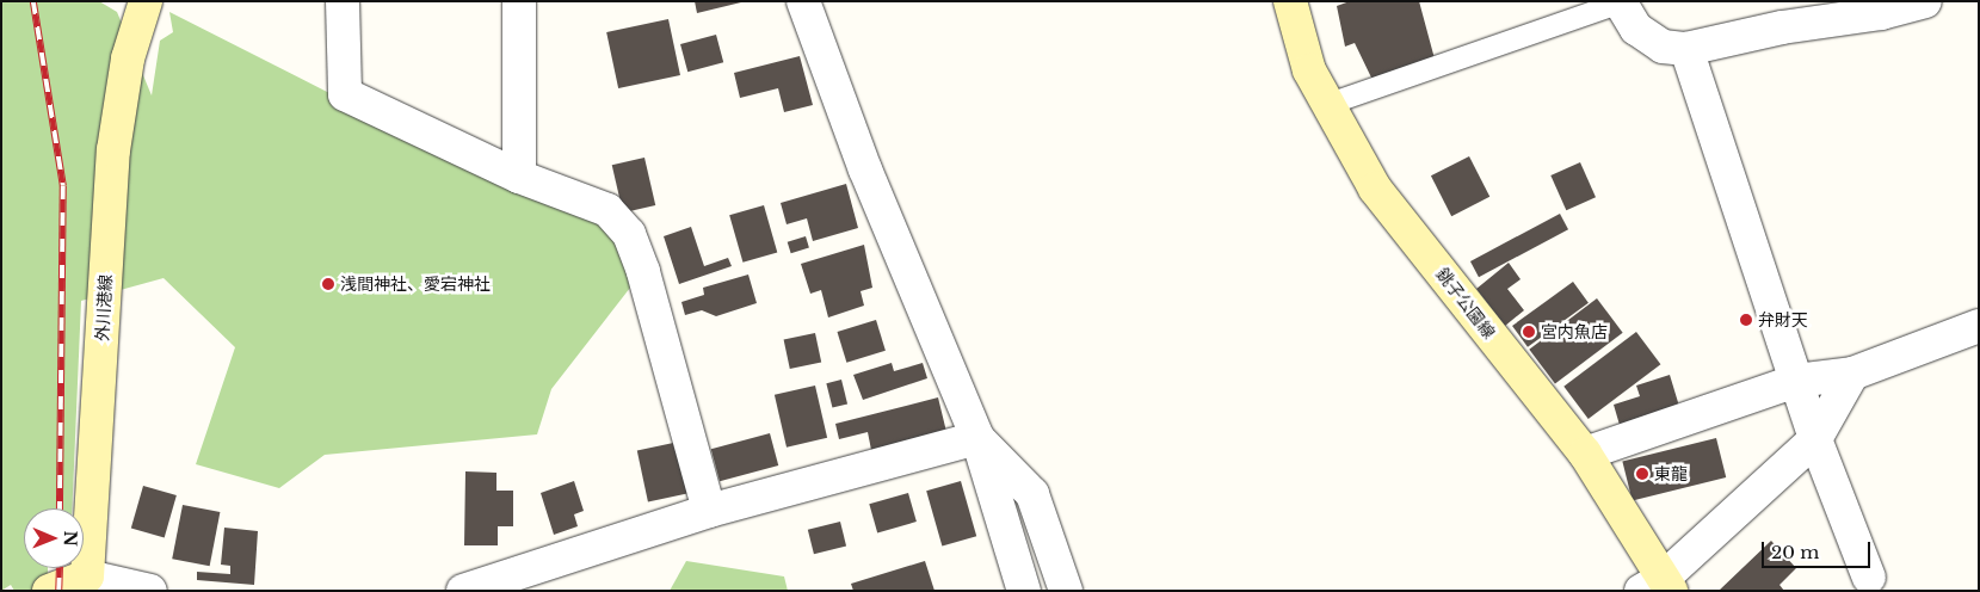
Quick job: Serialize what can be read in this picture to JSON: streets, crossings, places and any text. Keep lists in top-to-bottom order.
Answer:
{
  "streets": {
    "main road": ["銚子公園線", "外川港線"]
  },
  "places": [
    "浅間神社、愛宕神社",
    "弁財天",
    "宮内魚店",
    "東龍"
  ],
  "scale_bar": "20 m",
  "north": "right"
}
